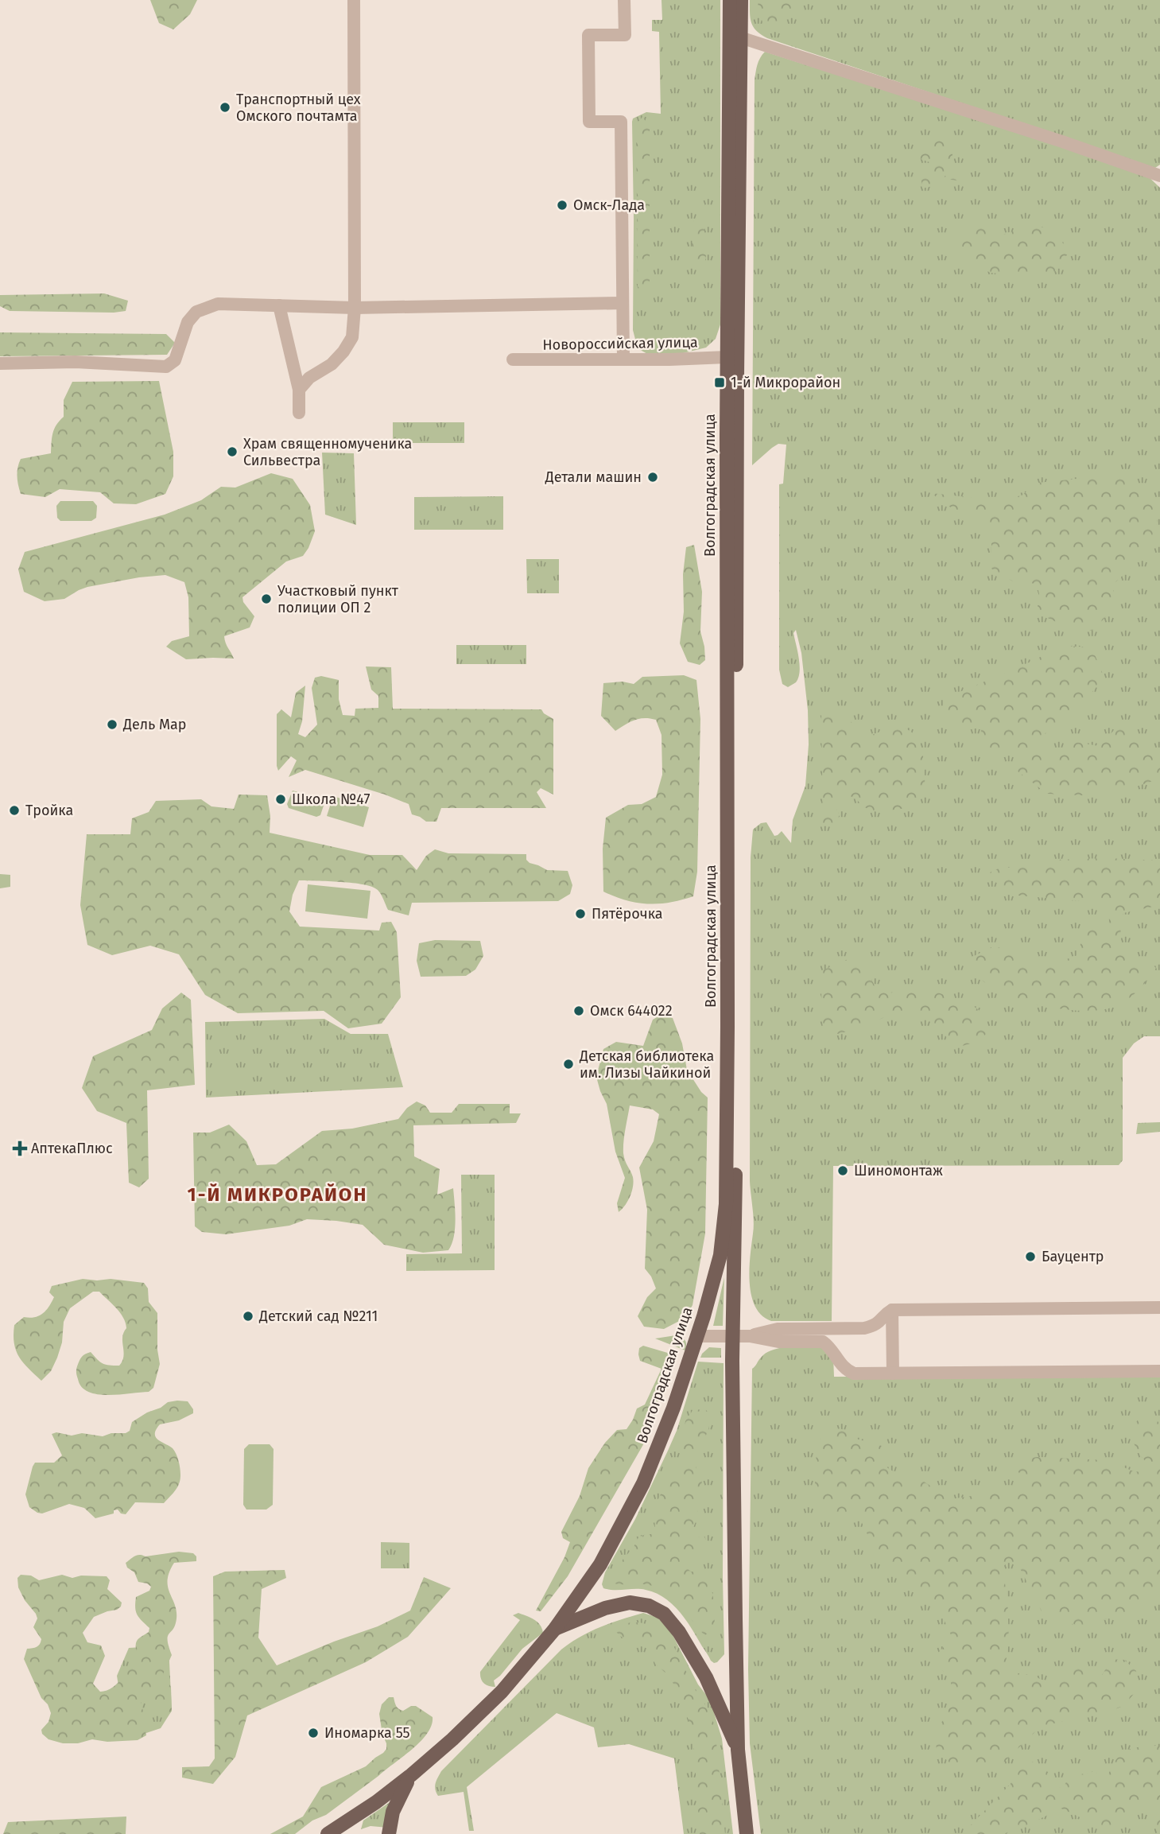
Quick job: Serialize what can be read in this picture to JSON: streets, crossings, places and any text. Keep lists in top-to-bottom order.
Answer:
{
  "streets": {
    "main road": ["Волгоградская улица"],
    "street": ["Новороссийская улица"]
  },
  "crossings": [
    ["Новороссийская улица", "Волгоградская улица"]
  ],
  "districts": ["1-Й МИКРОРАЙОН"],
  "places": {
    "other": [
      "Транспортный цех Омского почтамта",
      "Омск-Лада",
      "Храм священномученика Сильвестра",
      "Детали машин",
      "Участковый пункт полиции ОП 2",
      "Дель Мар",
      "Школа №47",
      "Тройка",
      "Пятёрочка",
      "Омск 644022",
      "Детская библиотека им. Лизы Чайкиной",
      "Шиномонтаж",
      "Бауцентр",
      "Детский сад №211",
      "Иномарка 55"
    ],
    "transit": ["1-й Микрорайон"],
    "health": ["АптекаПлюс"]
  }
}
